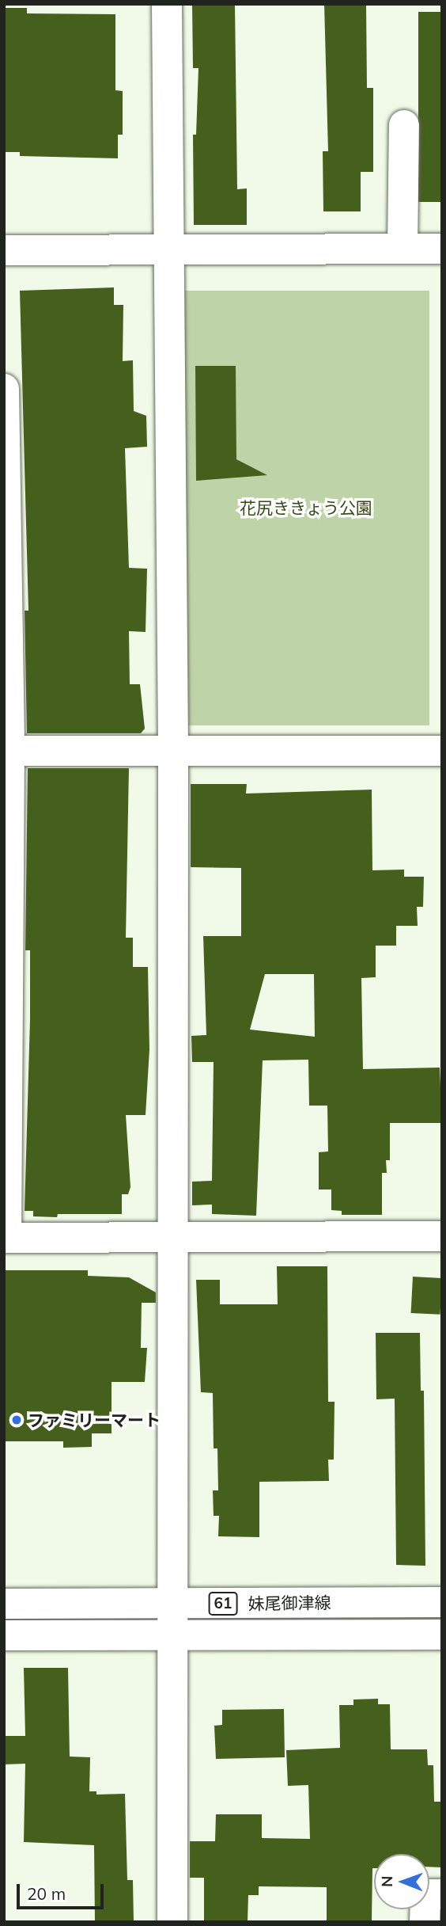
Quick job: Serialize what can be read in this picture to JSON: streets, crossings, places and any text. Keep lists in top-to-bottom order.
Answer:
{
  "streets": {
    "street": ["妹尾御津線", "61"]
  },
  "parks": ["花尻ききょう公園"],
  "places": ["ファミリーマート"],
  "scale_bar": "20 m",
  "north": "left"
}
